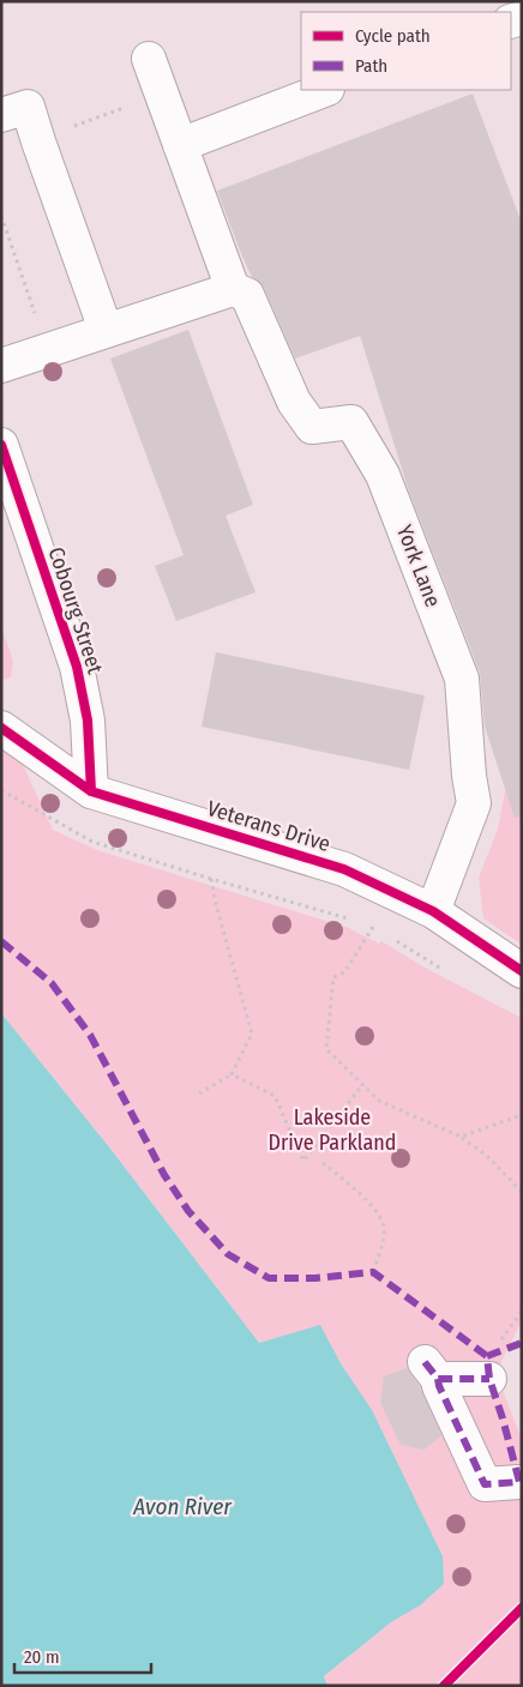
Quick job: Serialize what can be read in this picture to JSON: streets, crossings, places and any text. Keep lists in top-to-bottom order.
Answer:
{
  "streets": {
    "street": ["York Lane", "Cobourg Street", "Veterans Drive"]
  },
  "crossings": [
    ["York Lane", "Veterans Drive"],
    ["Cobourg Street", "Veterans Drive"]
  ],
  "water": ["Avon River"],
  "parks": ["Lakeside Drive Parkland"],
  "legend": ["Cycle path", "Path"],
  "scale_bar": "20 m"
}
